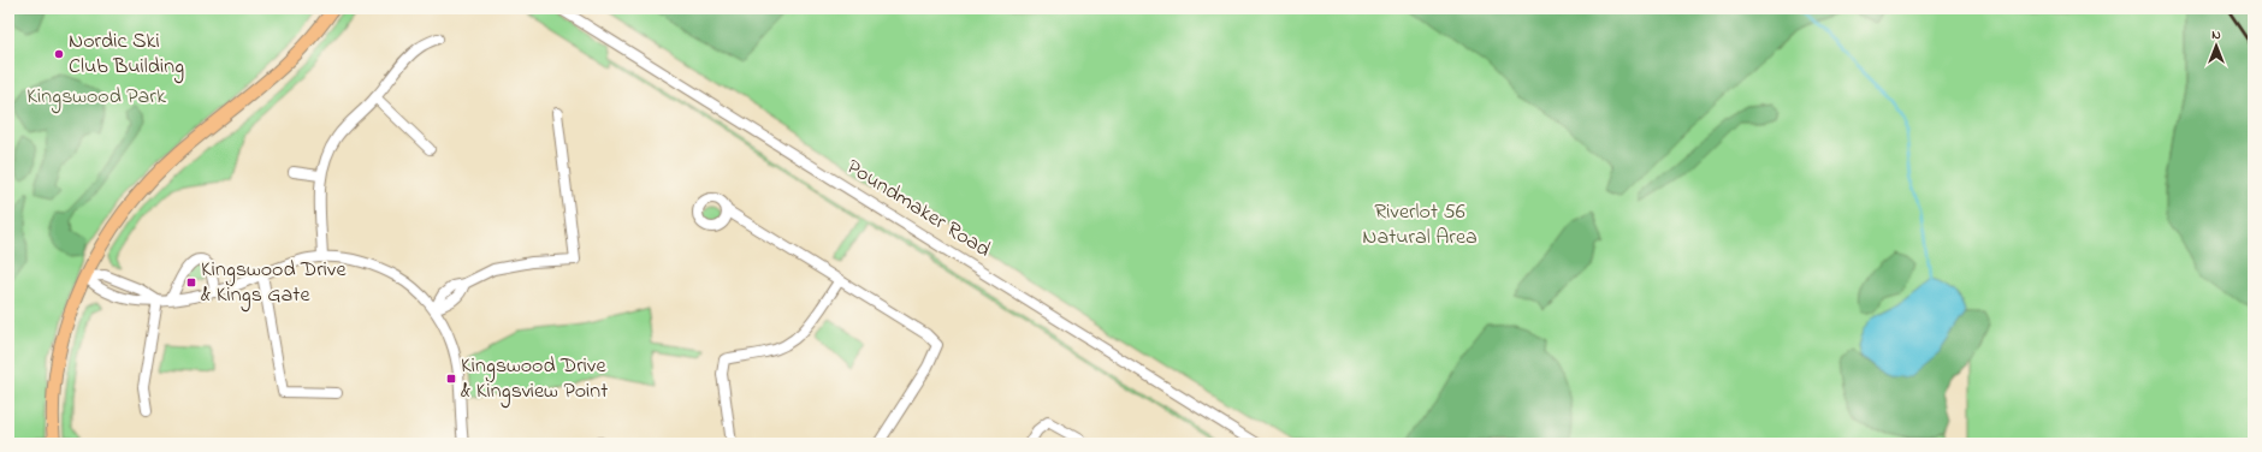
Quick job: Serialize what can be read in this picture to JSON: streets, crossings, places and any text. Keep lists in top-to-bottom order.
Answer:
{
  "streets": {
    "street": ["Poundmaker Road"]
  },
  "parks": ["Kingswood Park", "Riverlot 56 Natural Area"],
  "places": {
    "other": ["Nordic Ski Club Building"],
    "transit": ["Kingswood Drive & Kings Gate", "Kingswood Drive & Kingsview Point"]
  },
  "north": "top"
}
